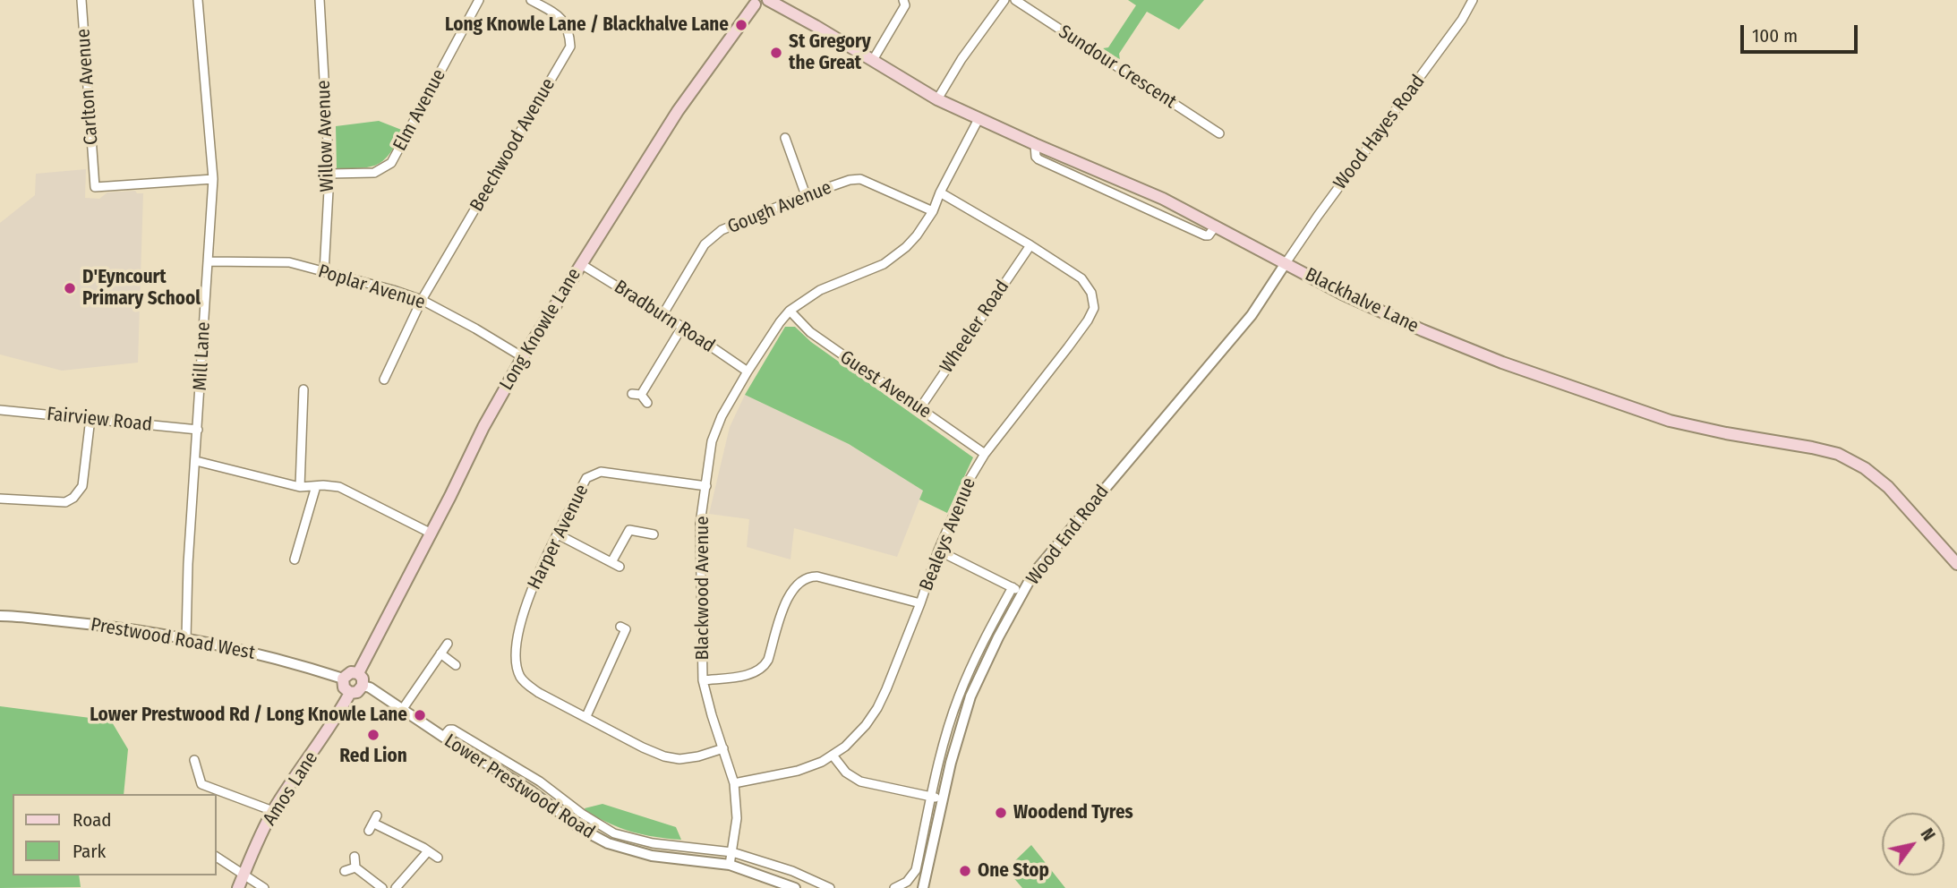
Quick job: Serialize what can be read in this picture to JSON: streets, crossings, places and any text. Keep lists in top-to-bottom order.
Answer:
{
  "streets": {
    "main road": ["Blackhalve Lane", "Long Knowle Lane", "Amos Lane"],
    "street": [
      "Sundour Crescent",
      "Carlton Avenue",
      "Elm Avenue",
      "Wood Hayes Road",
      "Willow Avenue",
      "Beechwood Avenue",
      "Gough Avenue",
      "Poplar Avenue",
      "Bradburn Road",
      "Wheeler Road",
      "Mill Lane",
      "Guest Avenue",
      "Fairview Road",
      "Bealeys Avenue",
      "Wood End Road",
      "Harper Avenue",
      "Blackwood Avenue",
      "Prestwood Road West",
      "Lower Prestwood Road"
    ]
  },
  "crossings": [
    ["Carlton Avenue", "Mill Lane"],
    ["Elm Avenue", "Willow Avenue"],
    ["Wood Hayes Road", "Blackhalve Lane"],
    ["Wood Hayes Road", "Wood End Road"],
    ["Willow Avenue", "Poplar Avenue"],
    ["Beechwood Avenue", "Poplar Avenue"],
    ["Gough Avenue", "Bradburn Road"],
    ["Gough Avenue", "Blackwood Avenue"],
    ["Poplar Avenue", "Long Knowle Lane"],
    ["Poplar Avenue", "Mill Lane"],
    ["Blackhalve Lane", "Wood End Road"],
    ["Blackhalve Lane", "Blackwood Avenue"],
    ["Bradburn Road", "Long Knowle Lane"],
    ["Bradburn Road", "Blackwood Avenue"],
    ["Wheeler Road", "Guest Avenue"],
    ["Wheeler Road", "Bealeys Avenue"],
    ["Long Knowle Lane", "Prestwood Road West"],
    ["Long Knowle Lane", "Lower Prestwood Road"],
    ["Long Knowle Lane", "Amos Lane"],
    ["Mill Lane", "Fairview Road"],
    ["Mill Lane", "Prestwood Road West"],
    ["Guest Avenue", "Bealeys Avenue"],
    ["Guest Avenue", "Blackwood Avenue"],
    ["Bealeys Avenue", "Blackwood Avenue"],
    ["Harper Avenue", "Blackwood Avenue"],
    ["Blackwood Avenue", "Lower Prestwood Road"],
    ["Prestwood Road West", "Lower Prestwood Road"],
    ["Prestwood Road West", "Amos Lane"],
    ["Lower Prestwood Road", "Amos Lane"]
  ],
  "places": [
    "Long Knowle Lane / Blackhalve Lane",
    "St Gregory the Great",
    "D'Eyncourt Primary School",
    "Lower Prestwood Rd / Long Knowle Lane",
    "Red Lion",
    "Woodend Tyres",
    "One Stop"
  ],
  "legend": ["Road", "Park"],
  "scale_bar": "100 m",
  "north": "top right"
}
